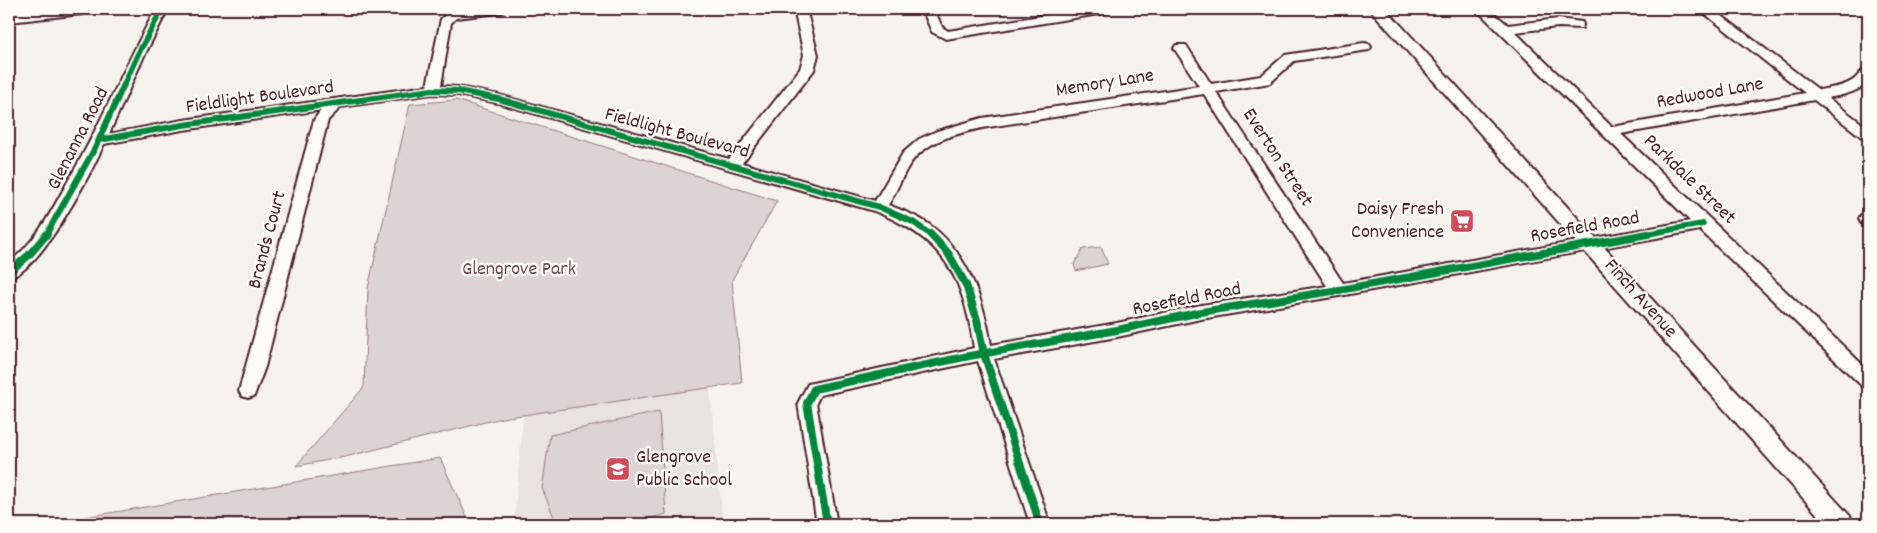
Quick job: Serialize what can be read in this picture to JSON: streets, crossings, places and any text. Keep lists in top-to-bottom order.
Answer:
{
  "streets": {
    "main road": ["Finch Avenue"],
    "street": [
      "Memory Lane",
      "Redwood Lane",
      "Fieldlight Boulevard",
      "Glenanna Road",
      "Everton Street",
      "Parkdale Street",
      "Rosefield Road",
      "Brands Court"
    ]
  },
  "crossings": [
    ["Memory Lane", "Fieldlight Boulevard"],
    ["Memory Lane", "Everton Street"],
    ["Redwood Lane", "Parkdale Street"],
    ["Fieldlight Boulevard", "Glenanna Road"],
    ["Fieldlight Boulevard", "Rosefield Road"],
    ["Fieldlight Boulevard", "Brands Court"],
    ["Everton Street", "Rosefield Road"],
    ["Parkdale Street", "Rosefield Road"],
    ["Rosefield Road", "Finch Avenue"]
  ],
  "parks": ["Glengrove Park"],
  "places": {
    "supermarket": ["Daisy Fresh Convenience"],
    "school or university": ["Glengrove Public School"]
  }
}
